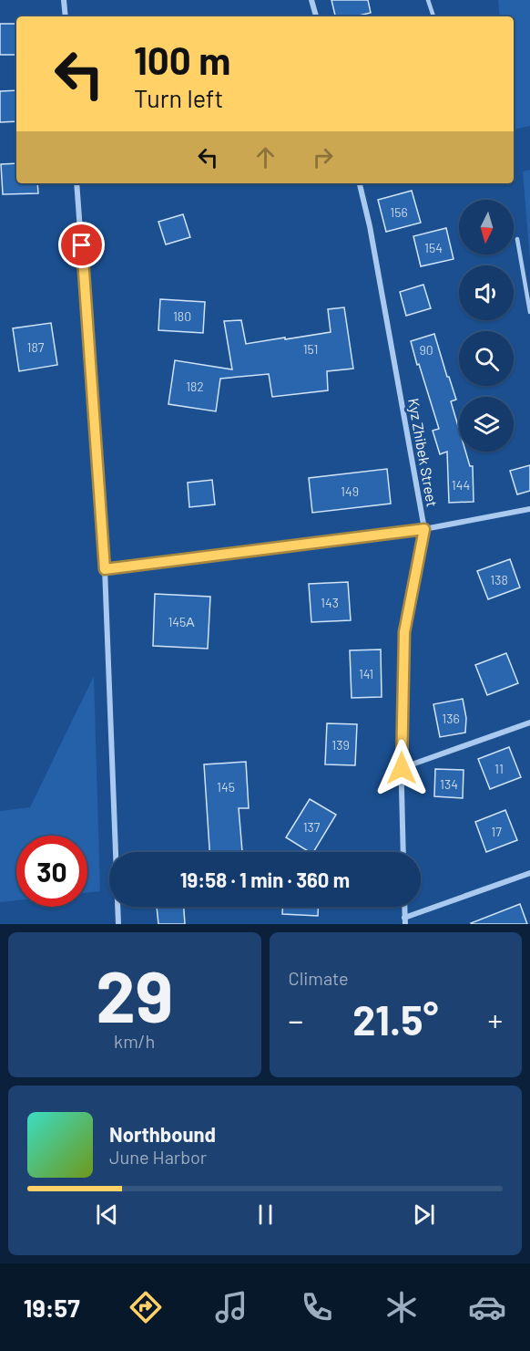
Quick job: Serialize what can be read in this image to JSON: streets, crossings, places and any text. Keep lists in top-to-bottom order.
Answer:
{
  "streets": {
    "street": ["Kyz Zhibek Street"]
  },
  "house_numbers": [
    "156",
    "154",
    "180",
    "187",
    "151",
    "90",
    "182",
    "144",
    "149",
    "138",
    "143",
    "145А",
    "141",
    "136",
    "139",
    "11",
    "134",
    "145",
    "137",
    "17"
  ],
  "north": "bottom",
  "page": {
    "turn": ["100 m", "Turn left"],
    "limit": "30",
    "trip": "19:58 · 1 min · 360 m",
    "tile": [
      ["29", "km/h"],
      "Climate"
    ],
    "heat": ["−", "21.5°", "+"],
    "song": ["Northbound", "June Harbor"],
    "tabs": "19:57"
  }
}
